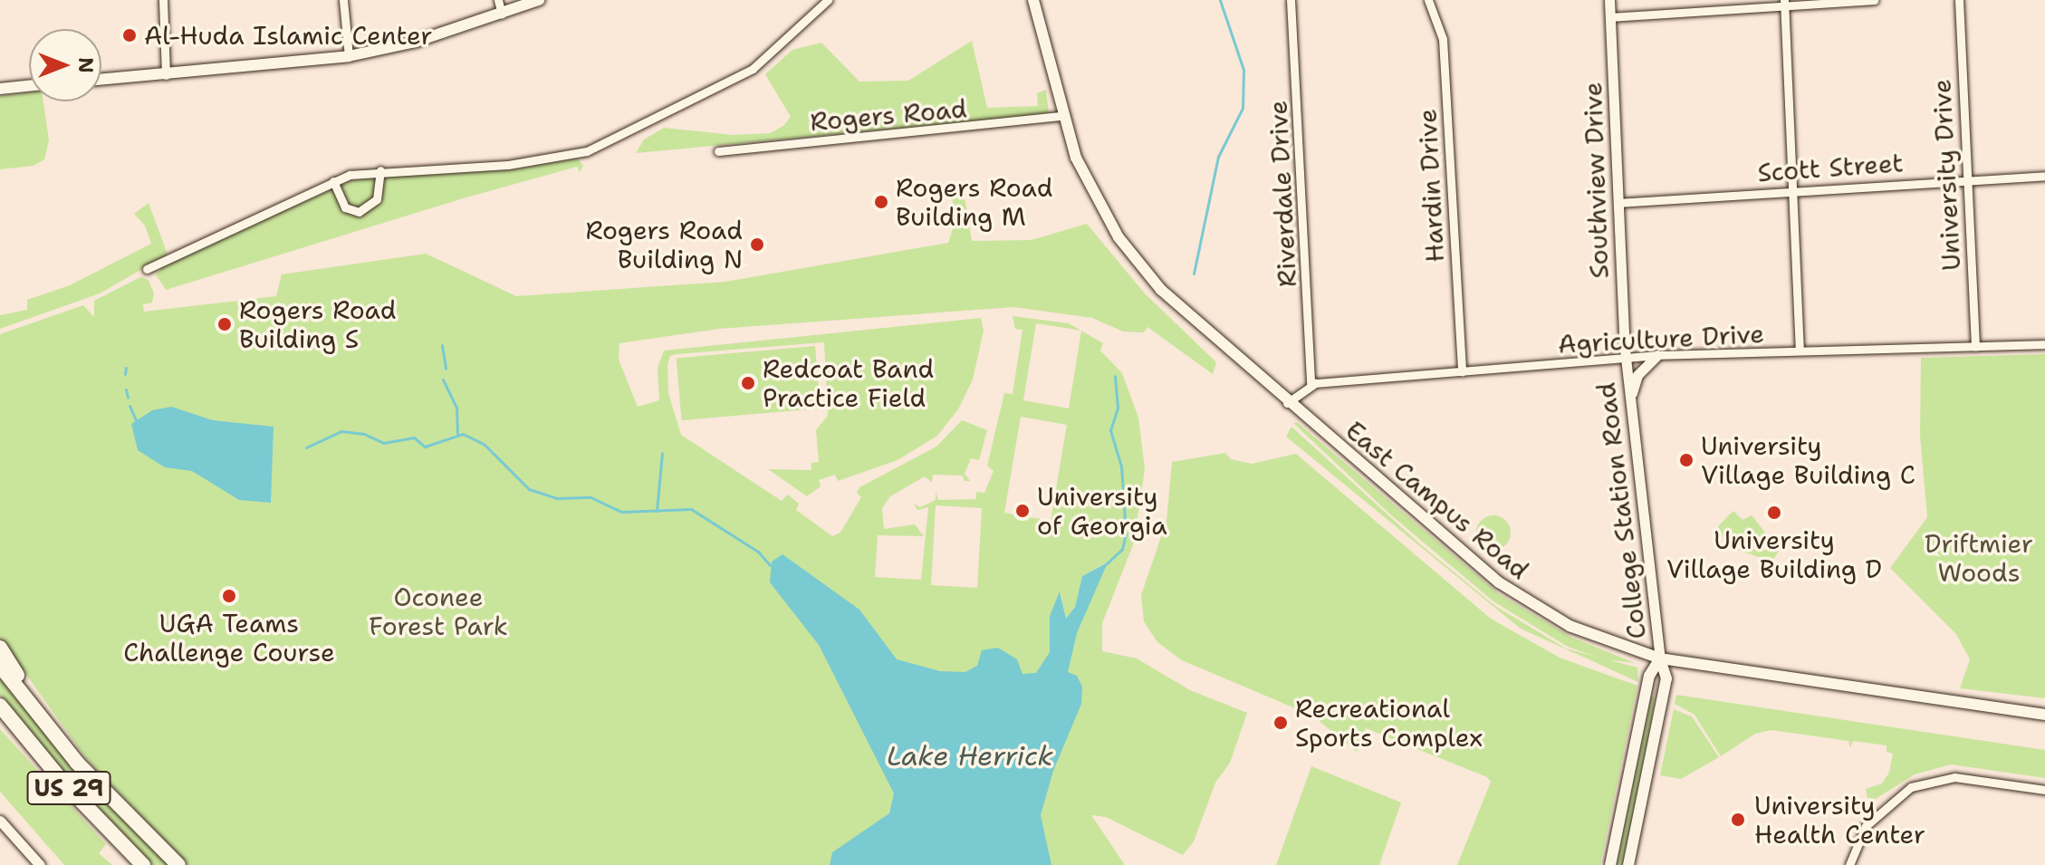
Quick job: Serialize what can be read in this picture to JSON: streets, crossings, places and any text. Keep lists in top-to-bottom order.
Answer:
{
  "streets": {
    "highway": ["US 29"],
    "main road": ["East Campus Road", "College Station Road"],
    "street": [
      "Rogers Road",
      "Scott Street",
      "University Drive",
      "Southview Drive",
      "Hardin Drive",
      "Riverdale Drive",
      "Agriculture Drive"
    ]
  },
  "crossings": [
    ["Rogers Road", "East Campus Road"],
    ["Scott Street", "University Drive"],
    ["Scott Street", "Southview Drive"],
    ["University Drive", "Agriculture Drive"],
    ["Southview Drive", "Agriculture Drive"],
    ["Southview Drive", "College Station Road"],
    ["Hardin Drive", "Agriculture Drive"],
    ["Riverdale Drive", "Agriculture Drive"],
    ["Agriculture Drive", "College Station Road"],
    ["East Campus Road", "College Station Road"]
  ],
  "water": ["Lake Herrick"],
  "parks": ["Driftmier Woods", "Oconee Forest Park"],
  "places": [
    "Al-Huda Islamic Center",
    "Rogers Road Building M",
    "Rogers Road Building N",
    "Rogers Road Building S",
    "Redcoat Band Practice Field",
    "University Village Building C",
    "University of Georgia",
    "University Village Building D",
    "UGA Teams Challenge Course",
    "Recreational Sports Complex",
    "University Health Center"
  ],
  "north": "right"
}
